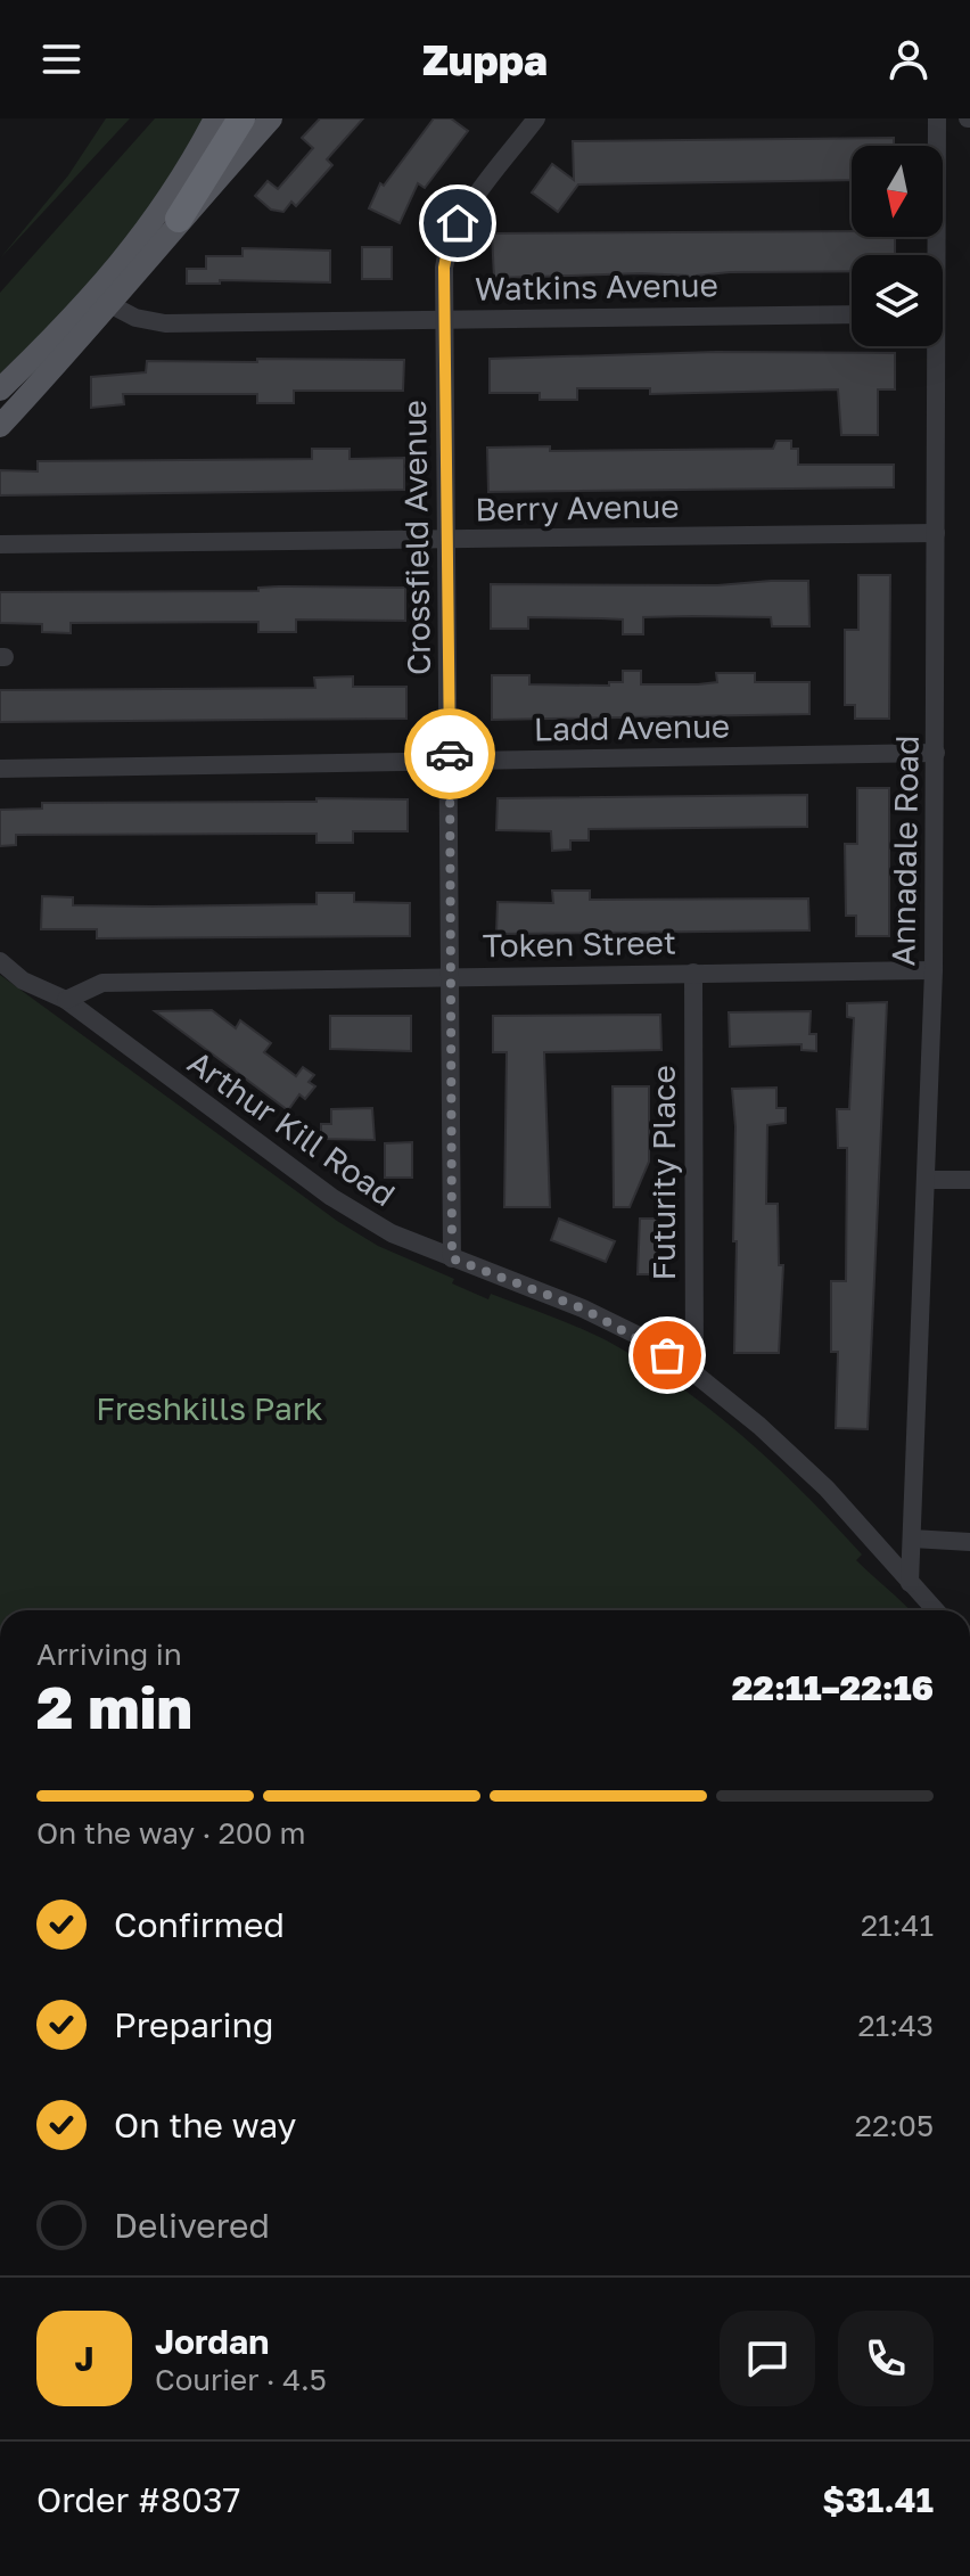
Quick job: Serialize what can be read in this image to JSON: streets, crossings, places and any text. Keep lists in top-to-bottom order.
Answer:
{
  "streets": {
    "street": [
      "Watkins Avenue",
      "Berry Avenue",
      "Crossfield Avenue",
      "Ladd Avenue",
      "Annadale Road",
      "Token Street",
      "Arthur Kill Road",
      "Futurity Place"
    ]
  },
  "crossings": [
    ["Watkins Avenue", "Crossfield Avenue"],
    ["Berry Avenue", "Crossfield Avenue"],
    ["Berry Avenue", "Annadale Road"],
    ["Crossfield Avenue", "Ladd Avenue"],
    ["Crossfield Avenue", "Token Street"],
    ["Crossfield Avenue", "Arthur Kill Road"],
    ["Ladd Avenue", "Annadale Road"],
    ["Annadale Road", "Token Street"],
    ["Annadale Road", "Arthur Kill Road"],
    ["Token Street", "Arthur Kill Road"],
    ["Token Street", "Futurity Place"],
    ["Arthur Kill Road", "Futurity Place"]
  ],
  "parks": ["Freshkills Park"],
  "north": "bottom",
  "page": {
    "header": "Zuppa",
    "heading": ["2 min", "Arriving in", "22:11–22:16"],
    "panel": [
      "Jordan",
      "Courier · 4.5",
      "Order #8037",
      "$31.41"
    ],
    "bar": "On the way · 200 m",
    "list": [
      ["Confirmed", "21:41"],
      ["Preparing", "21:43"],
      ["On the way", "22:05"],
      "Delivered"
    ],
    "round": "J"
  }
}
